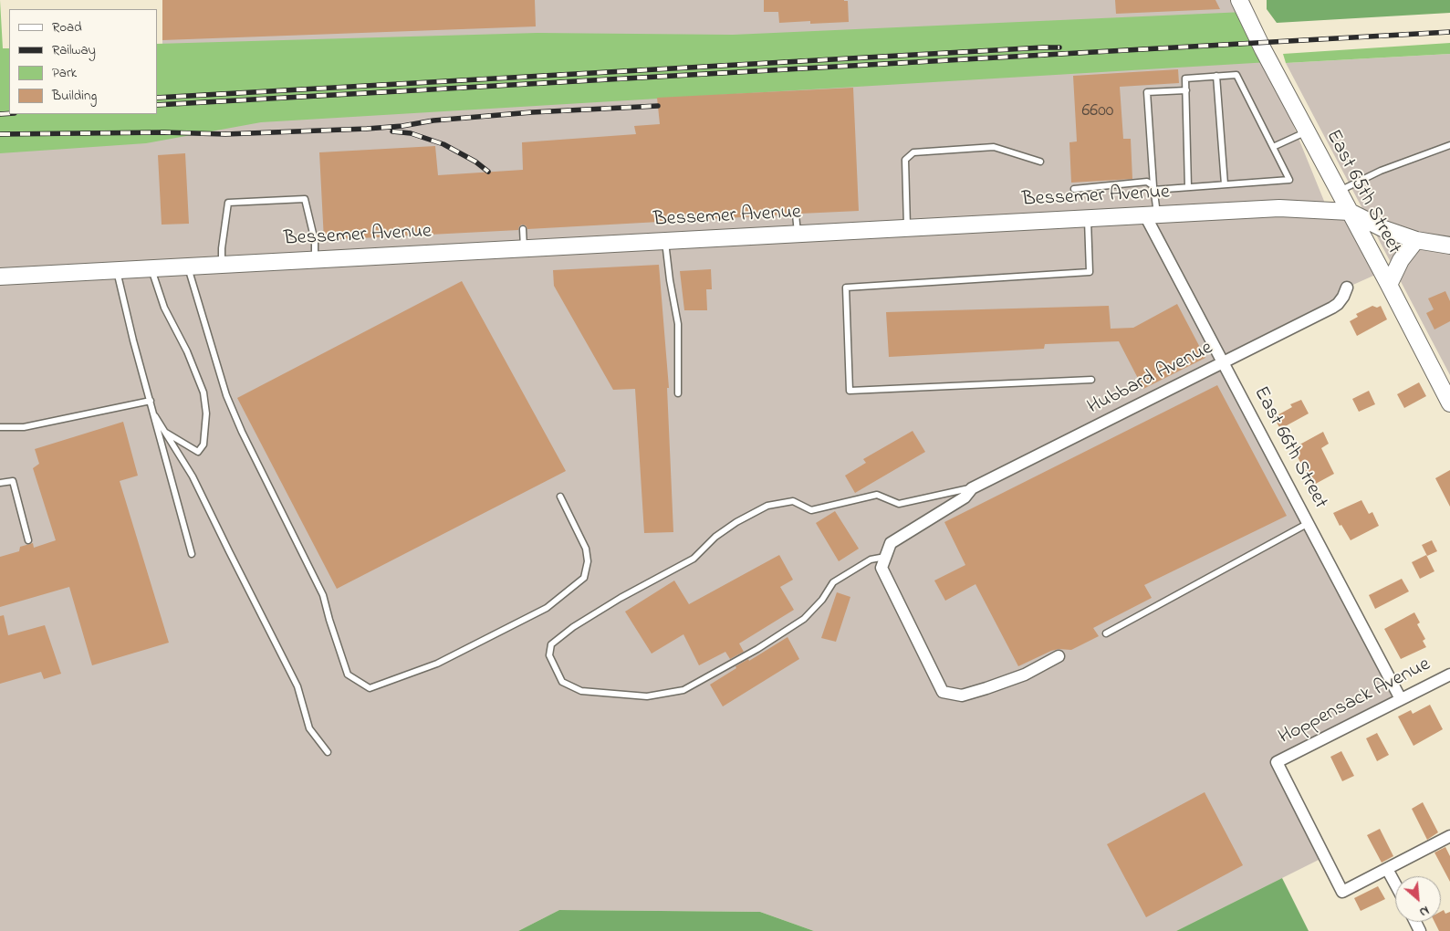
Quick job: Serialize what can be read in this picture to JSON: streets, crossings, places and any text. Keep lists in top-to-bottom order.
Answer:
{
  "streets": {
    "street": [
      "East 65th Street",
      "Bessemer Avenue",
      "Hubbard Avenue",
      "East 66th Street",
      "Hoppensack Avenue"
    ]
  },
  "crossings": [
    ["East 65th Street", "Bessemer Avenue"],
    ["Bessemer Avenue", "East 66th Street"],
    ["Hubbard Avenue", "East 66th Street"],
    ["East 66th Street", "Hoppensack Avenue"]
  ],
  "house_numbers": ["6600"],
  "legend": [
    "Road",
    "Railway",
    "Park",
    "Building"
  ],
  "north": "bottom right"
}
